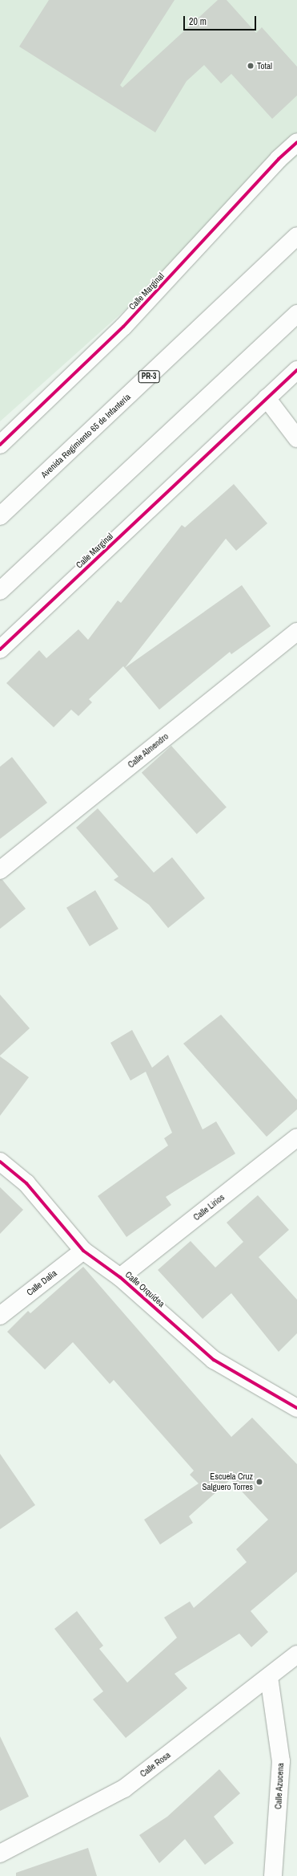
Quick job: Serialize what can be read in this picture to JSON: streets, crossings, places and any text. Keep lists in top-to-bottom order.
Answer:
{
  "streets": {
    "street": [
      "Calle Marginal",
      "PR-3",
      "Avenida Regimiento 65 de Infantería",
      "Calle Almendro",
      "Calle Lirios",
      "Calle Dalia",
      "Calle Orquídea",
      "Calle Rosa",
      "Calle Azucena"
    ]
  },
  "crossings": [
    ["Calle Lirios", "Calle Orquídea"],
    ["Calle Dalia", "Calle Orquídea"],
    ["Calle Rosa", "Calle Azucena"]
  ],
  "places": ["Total", "Escuela Cruz Salguero Torres"],
  "scale_bar": "20 m"
}
